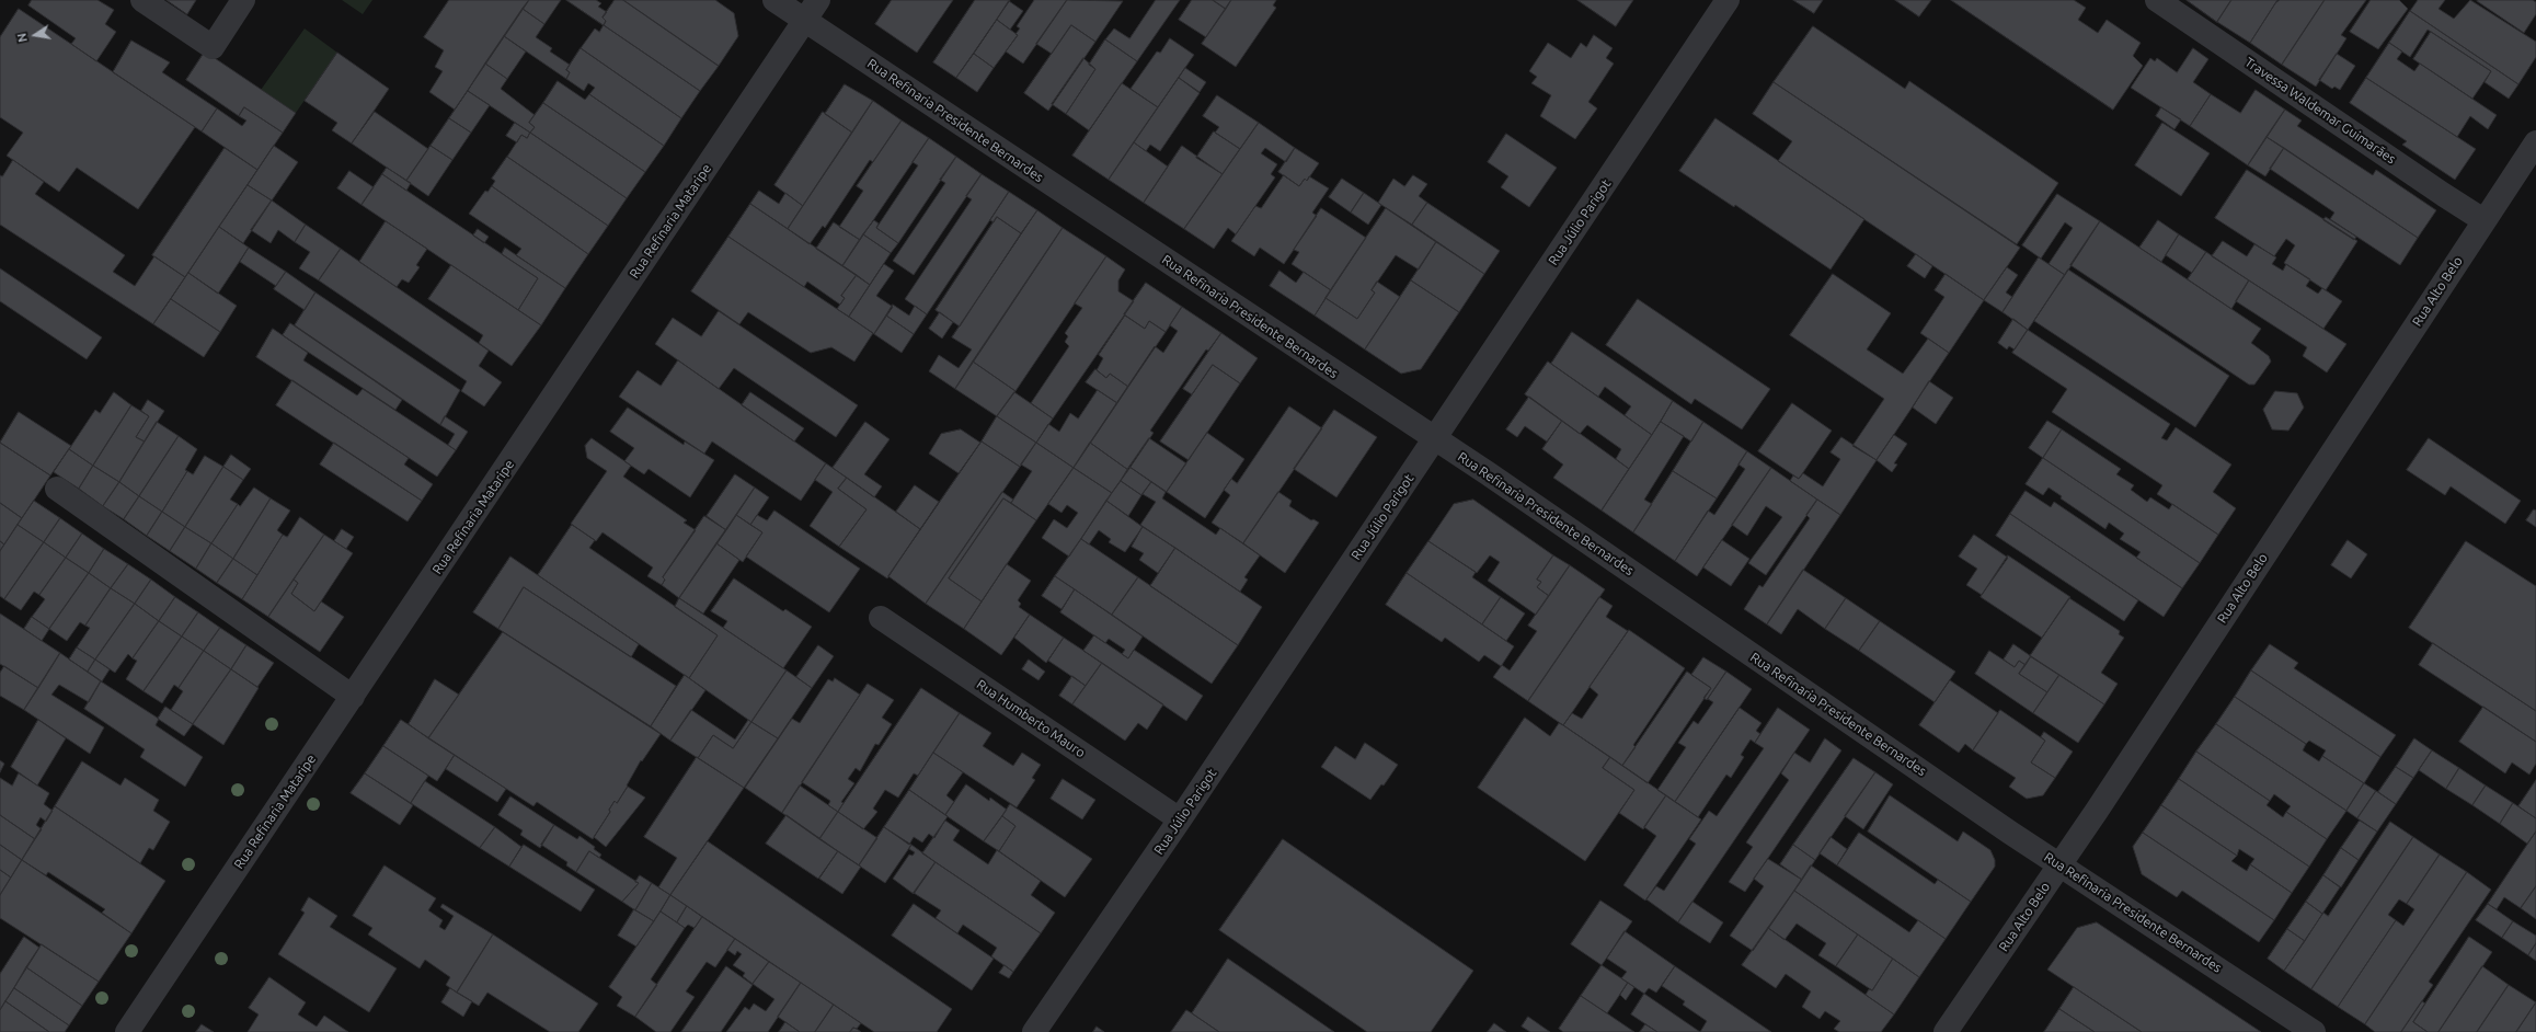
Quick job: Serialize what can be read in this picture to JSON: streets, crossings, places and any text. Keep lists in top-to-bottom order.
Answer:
{
  "streets": {
    "street": [
      "Travessa Waldemar Guimarães",
      "Rua Refinaria Presidente Bernardes",
      "Rua Refinaria Mataripe",
      "Rua Júlio Parigot",
      "Rua Alto Belo",
      "Rua Humberto Mauro"
    ]
  },
  "crossings": [
    ["Travessa Waldemar Guimarães", "Rua Alto Belo"],
    ["Rua Refinaria Presidente Bernardes", "Rua Refinaria Mataripe"],
    ["Rua Refinaria Presidente Bernardes", "Rua Júlio Parigot"],
    ["Rua Refinaria Presidente Bernardes", "Rua Alto Belo"],
    ["Rua Júlio Parigot", "Rua Humberto Mauro"]
  ],
  "north": "left"
}
